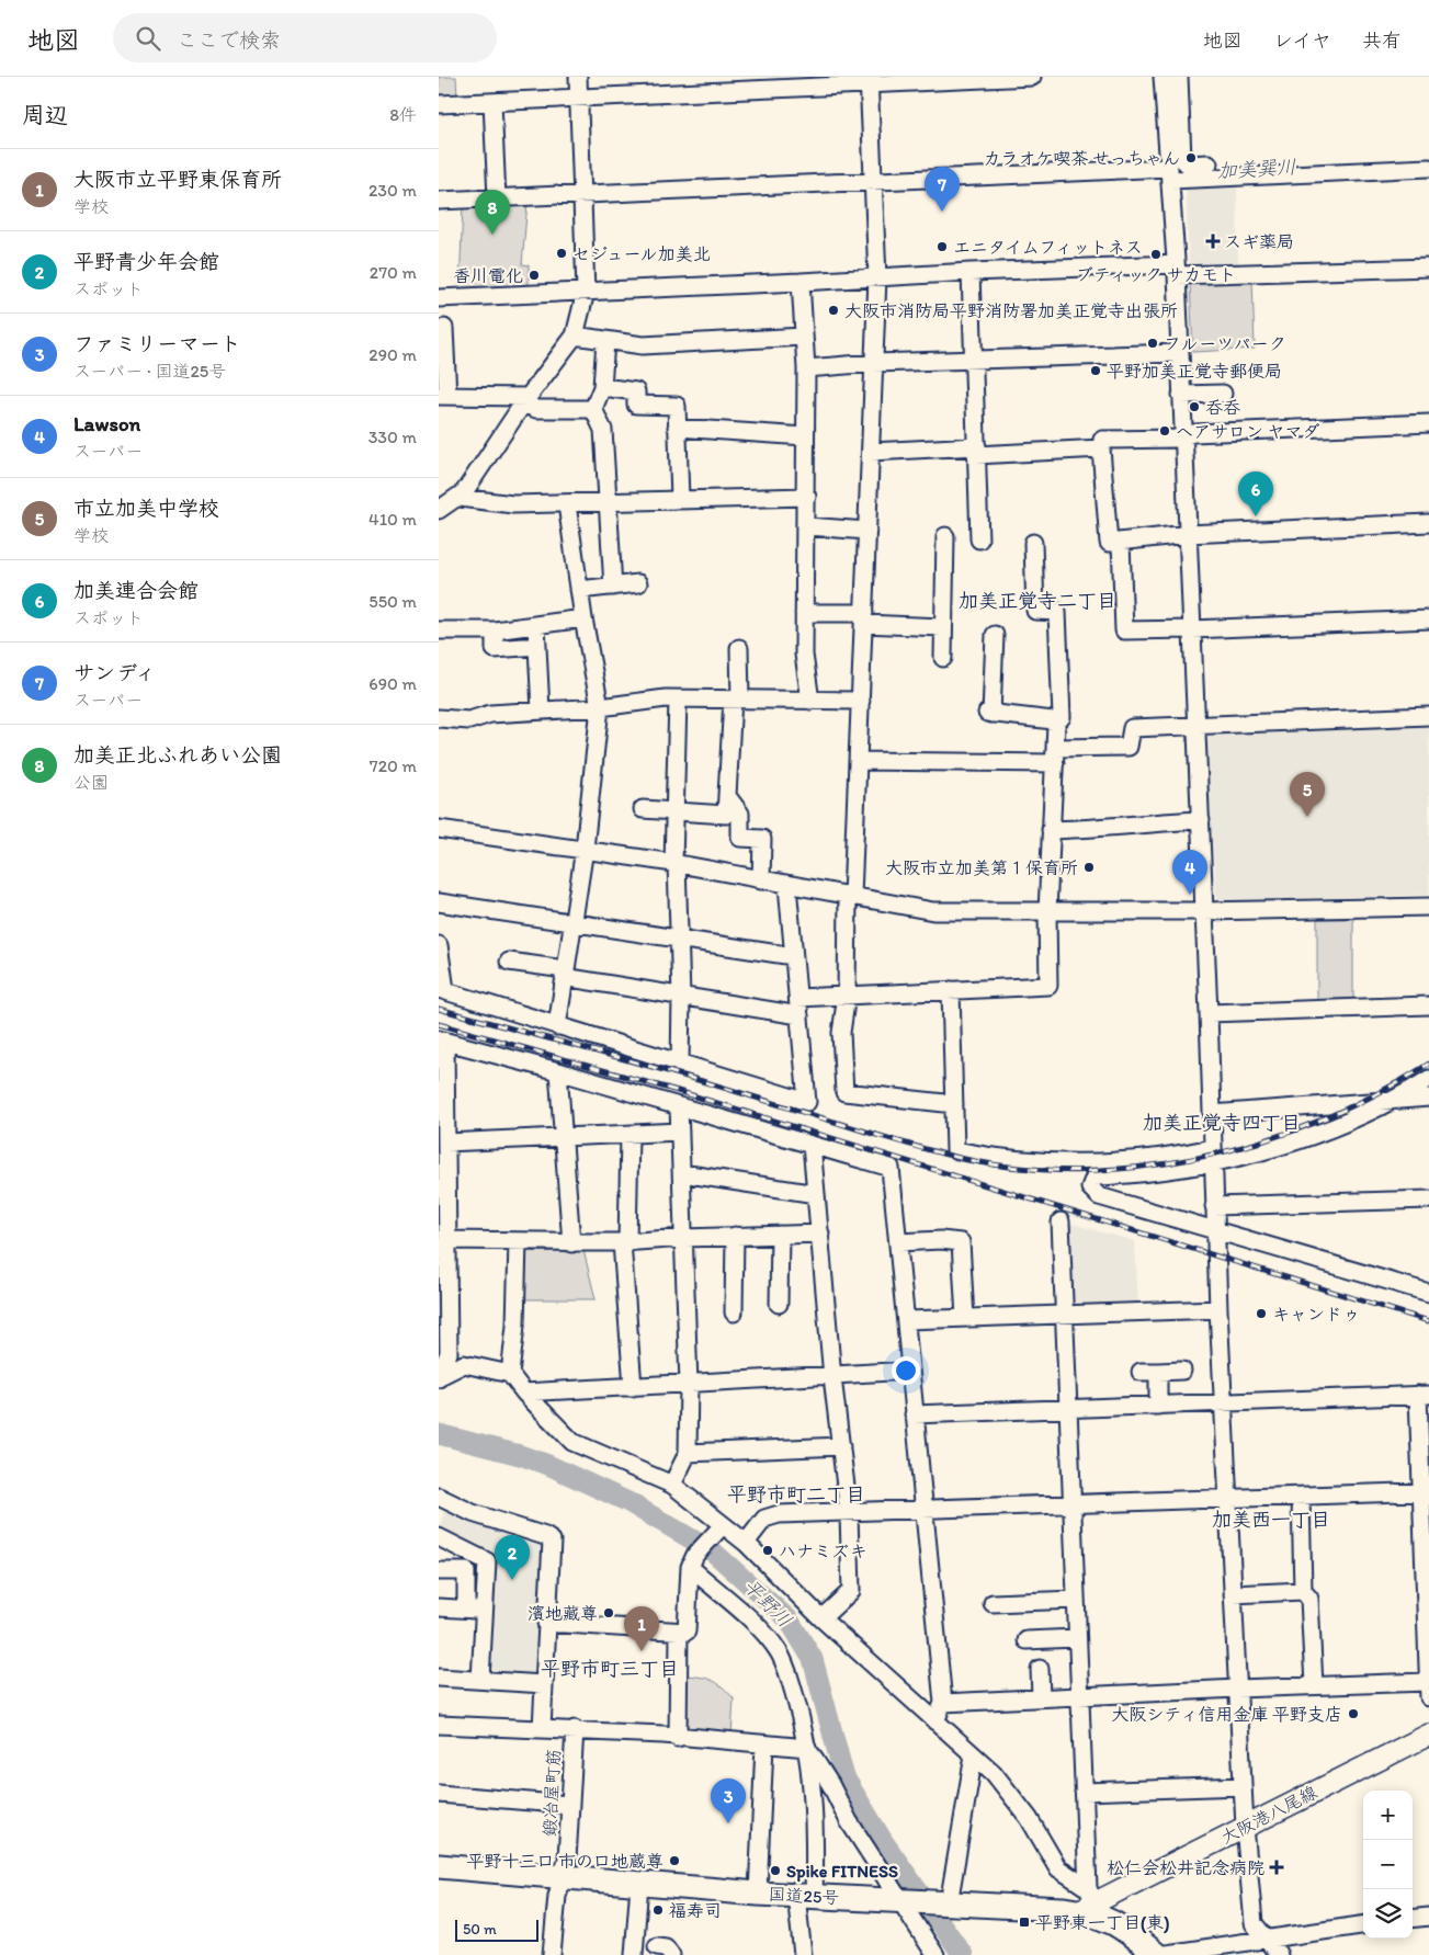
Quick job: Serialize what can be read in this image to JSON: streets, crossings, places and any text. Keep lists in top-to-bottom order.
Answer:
{
  "streets": {
    "highway": ["国道25号"],
    "main road": ["大阪港八尾線"],
    "street": ["鍛冶屋町筋"]
  },
  "crossings": [
    ["鍛冶屋町筋", "国道25号"],
    ["大阪港八尾線", "国道25号"]
  ],
  "districts": [
    "加美正覚寺二丁目",
    "加美正覚寺四丁目",
    "平野市町二丁目",
    "加美西一丁目",
    "平野市町三丁目"
  ],
  "water": ["加美巽川", "平野川"],
  "places": {
    "other": [
      "カラオケ喫茶 せっちゃん",
      "エニタイムフィットネス",
      "セジュール加美北",
      "ブティック サカモト",
      "香川電化",
      "大阪市消防局平野消防署加美正覚寺出張所",
      "フルーツパーク",
      "平野加美正覚寺郵便局",
      "呑呑",
      "ヘアサロン ヤマダ",
      "大阪市立加美第１保育所",
      "キャンドゥ",
      "ハナミズキ",
      "濱地藏尊",
      "大阪シティ信用金庫 平野支店",
      "平野十三口 市の口地蔵尊",
      "Spike FITNESS",
      "福寿司"
    ],
    "health": ["スギ薬局", "松仁会松井記念病院"],
    "transit": ["平野東一丁目(東)"]
  },
  "scale_bar": "50 m",
  "page": {
    "header": "地図",
    "search": "ここで検索",
    "nav": ["地図", "レイヤ", "共有"],
    "heading": ["周辺", "8件"],
    "list": [
      {
        "mark": "1",
        "name": "大阪市立平野東保育所",
        "note": "学校",
        "value": "230 m"
      },
      {
        "mark": "2",
        "name": "平野青少年会館",
        "note": "スポット",
        "value": "270 m"
      },
      {
        "mark": "3",
        "name": "ファミリーマート",
        "note": "スーパー · 国道25号",
        "value": "290 m"
      },
      {
        "mark": "4",
        "name": "Lawson",
        "note": "スーパー",
        "value": "330 m"
      },
      {
        "mark": "5",
        "name": "市立加美中学校",
        "note": "学校",
        "value": "410 m"
      },
      {
        "mark": "6",
        "name": "加美連合会館",
        "note": "スポット",
        "value": "550 m"
      },
      {
        "mark": "7",
        "name": "サンディ",
        "note": "スーパー",
        "value": "690 m"
      },
      {
        "mark": "8",
        "name": "加美正北ふれあい公園",
        "note": "公園",
        "value": "720 m"
      }
    ],
    "pins": [
      "7",
      "8",
      "6",
      "5",
      "4",
      "2",
      "1",
      "3"
    ],
    "map_buttons": ["+", "−"],
    "scale": "50 m"
  }
}
